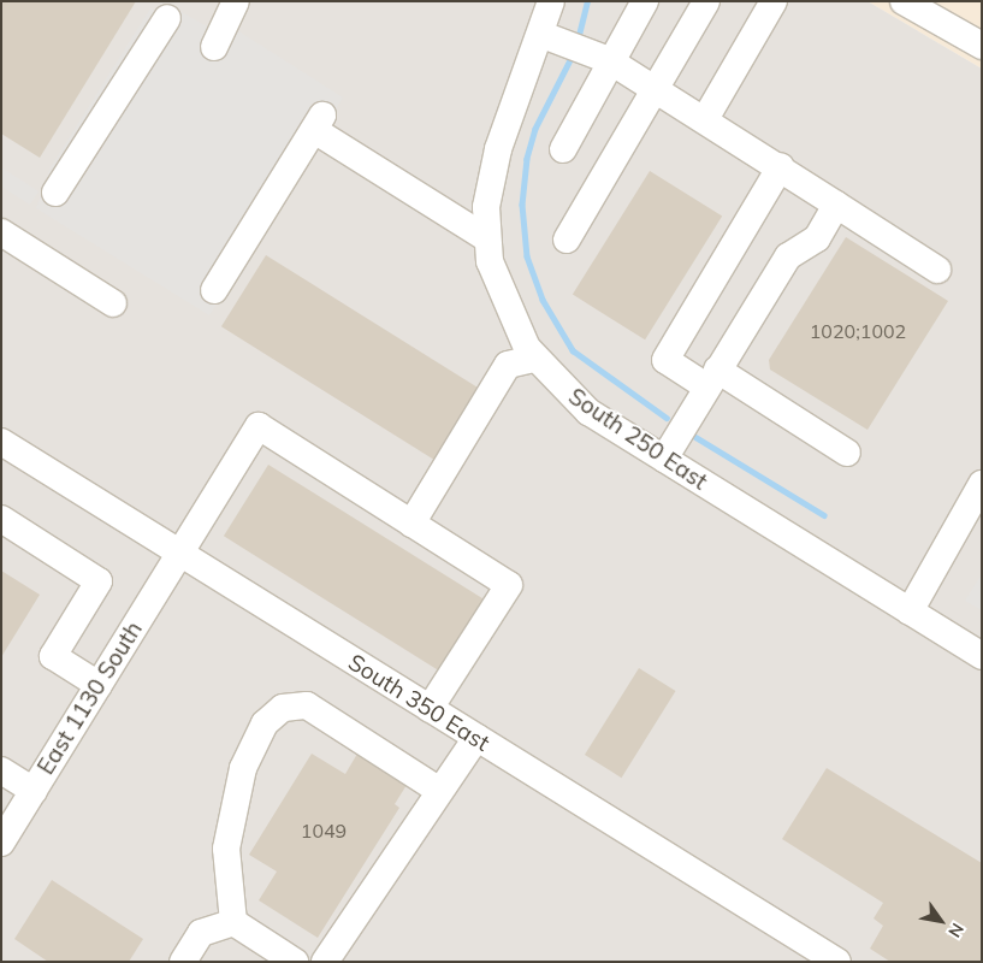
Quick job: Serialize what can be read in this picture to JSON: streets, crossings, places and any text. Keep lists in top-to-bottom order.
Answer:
{
  "streets": {
    "street": ["South 250 East", "East 1130 South", "South 350 East"]
  },
  "crossings": [
    ["East 1130 South", "South 350 East"]
  ],
  "house_numbers": ["1020;1002", "1049"],
  "north": "bottom right"
}
